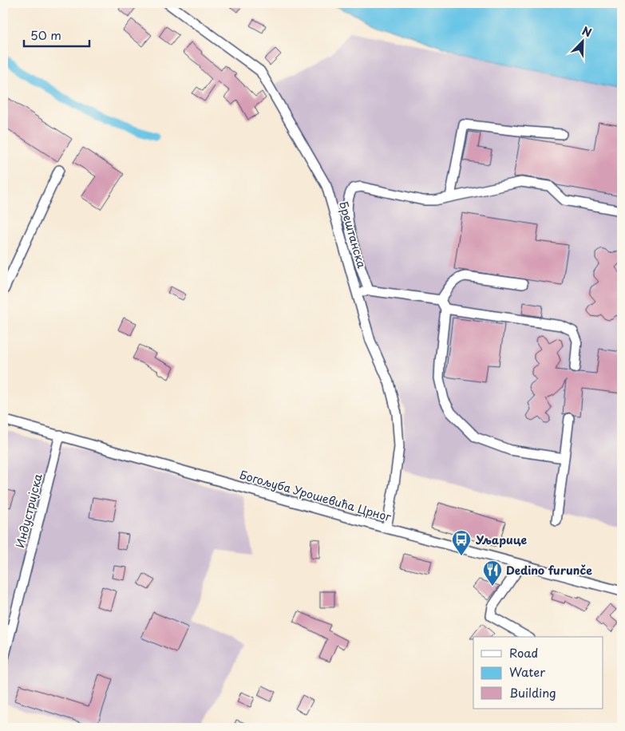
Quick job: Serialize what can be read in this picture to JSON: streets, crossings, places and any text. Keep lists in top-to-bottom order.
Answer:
{
  "streets": {
    "street": ["Брештанска", "Богољуба Урошевића Црног", "Индустријска"]
  },
  "crossings": [
    ["Брештанска", "Богољуба Урошевића Црног"],
    ["Богољуба Урошевића Црног", "Индустријска"]
  ],
  "places": {
    "bus stop": ["Уљарице"],
    "restaurant": ["Dedino furunče"]
  },
  "legend": ["Road", "Water", "Building"],
  "scale_bar": "50 m",
  "north": "top right"
}
